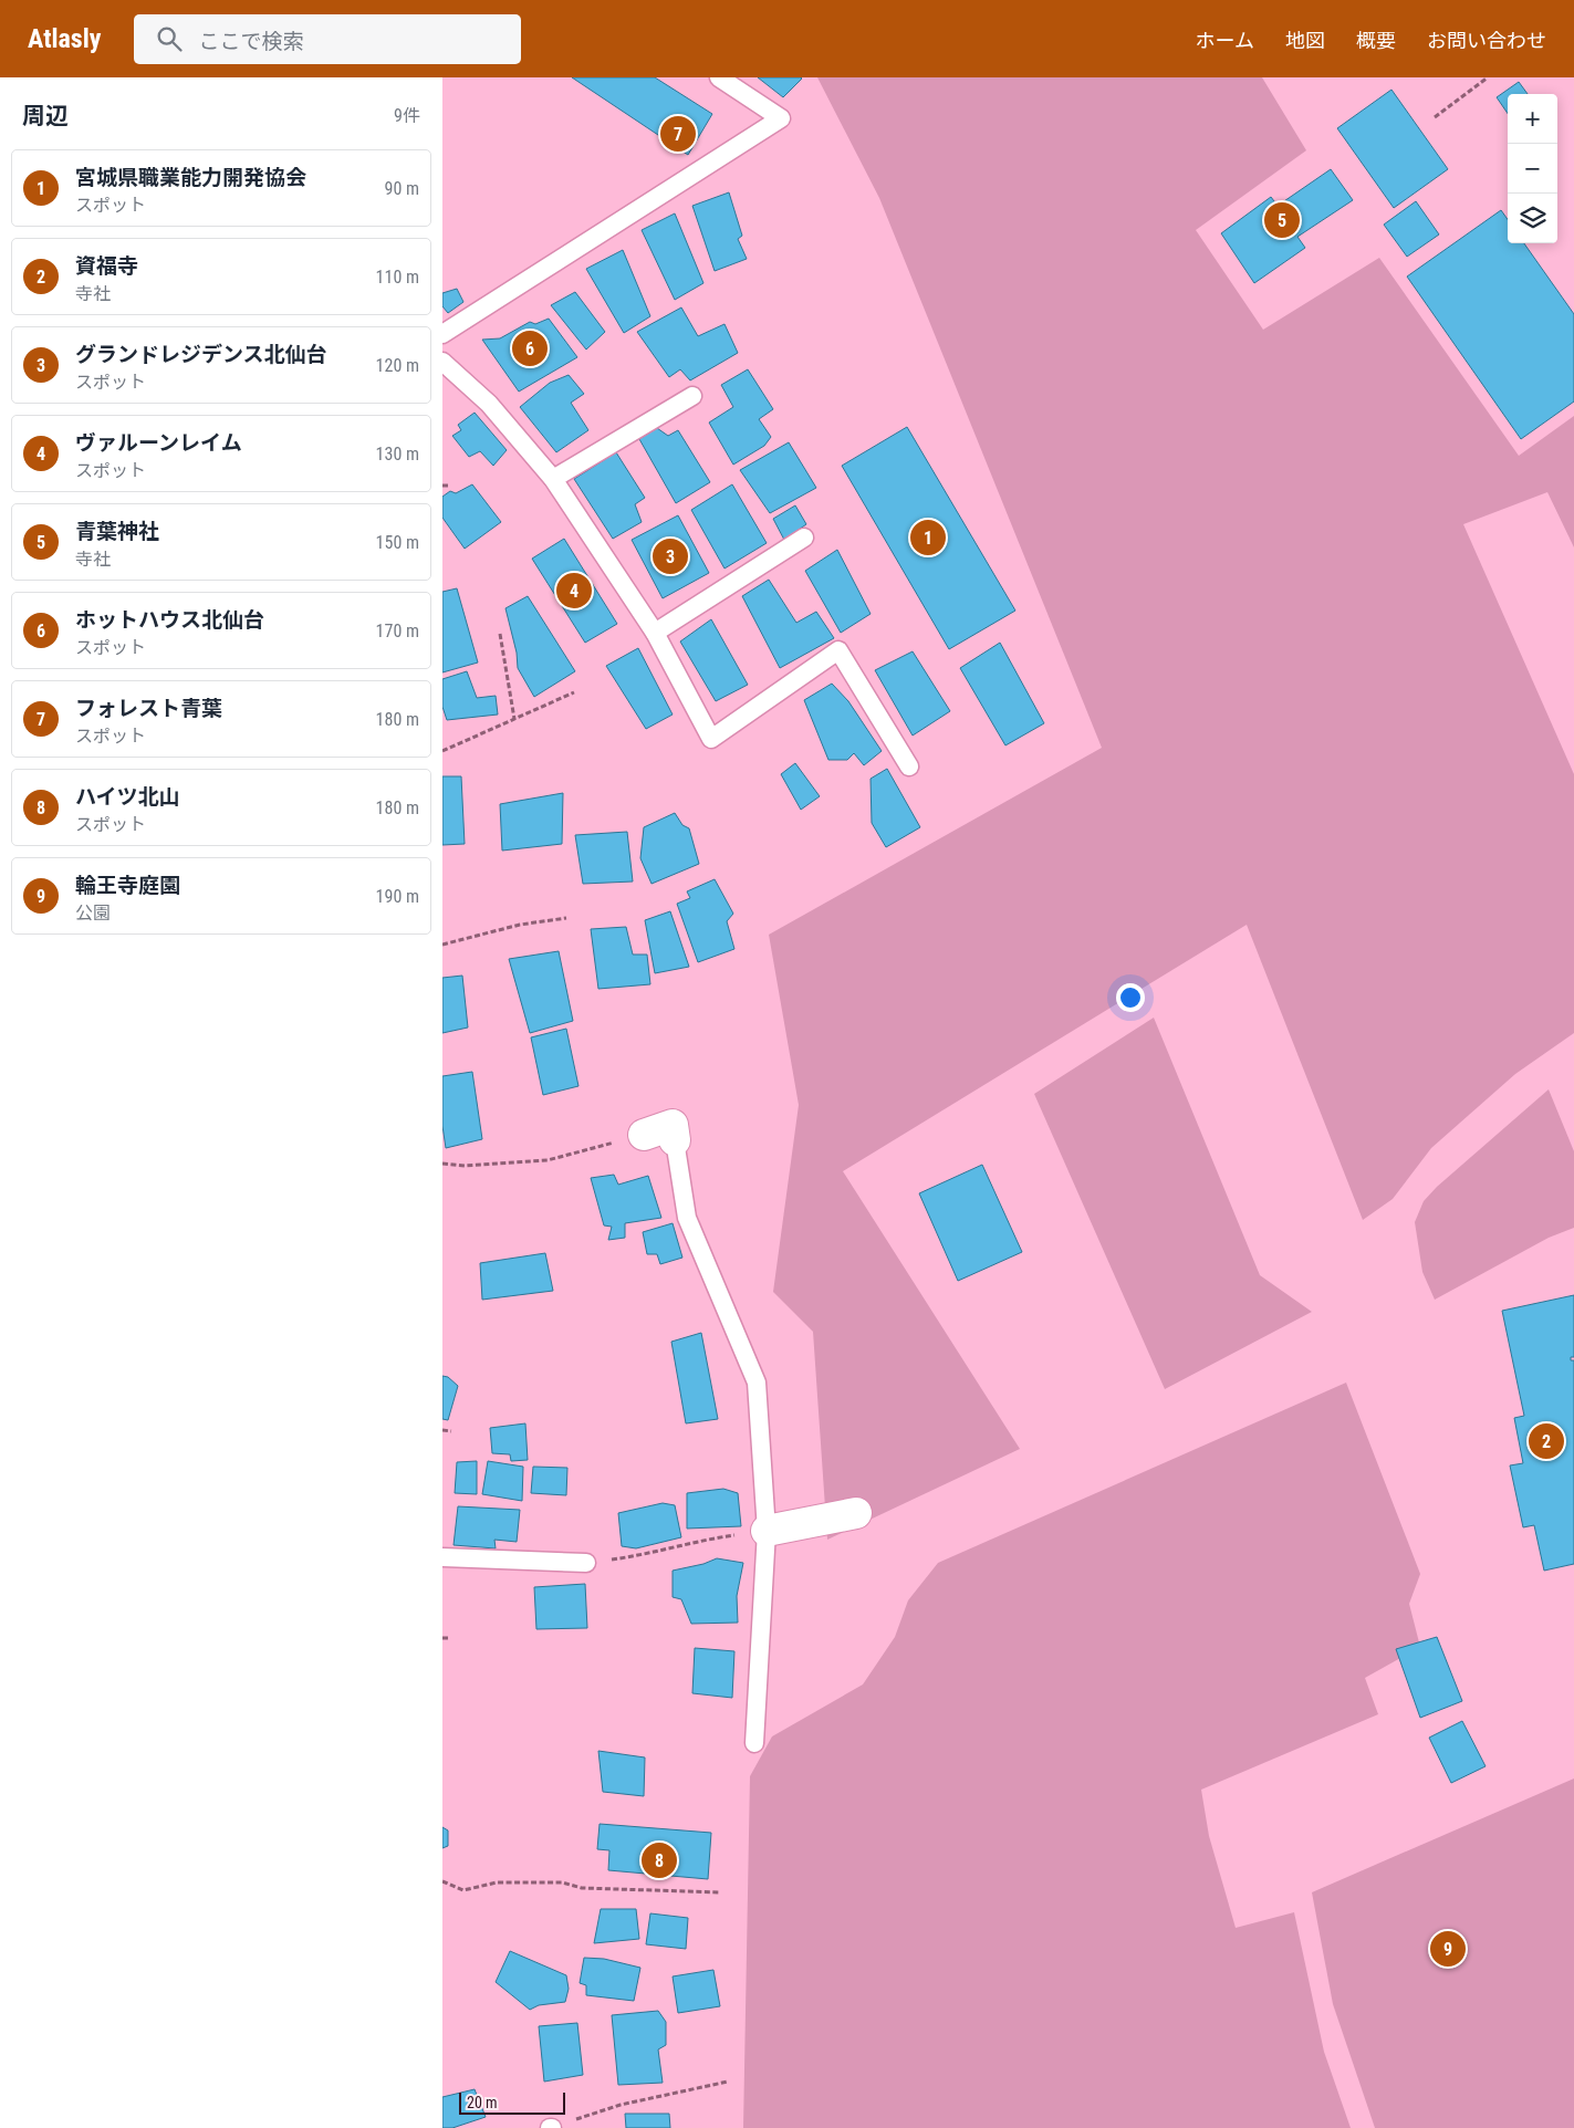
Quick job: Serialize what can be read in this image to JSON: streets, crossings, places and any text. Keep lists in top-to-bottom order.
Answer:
{
  "scale_bar": "20 m",
  "page": {
    "header": "Atlasly",
    "search": "ここで検索",
    "nav": [
      "ホーム",
      "地図",
      "概要",
      "お問い合わせ"
    ],
    "heading": ["周辺", "9件"],
    "map_buttons": ["+", "−"],
    "pins": [
      "7",
      "5",
      "6",
      "1",
      "3",
      "4",
      "2",
      "8",
      "9"
    ],
    "list": [
      {
        "mark": "1",
        "name": "宮城県職業能力開発協会",
        "note": "スポット",
        "value": "90 m"
      },
      {
        "mark": "2",
        "name": "資福寺",
        "note": "寺社",
        "value": "110 m"
      },
      {
        "mark": "3",
        "name": "グランドレジデンス北仙台",
        "note": "スポット",
        "value": "120 m"
      },
      {
        "mark": "4",
        "name": "ヴァルーンレイム",
        "note": "スポット",
        "value": "130 m"
      },
      {
        "mark": "5",
        "name": "青葉神社",
        "note": "寺社",
        "value": "150 m"
      },
      {
        "mark": "6",
        "name": "ホットハウス北仙台",
        "note": "スポット",
        "value": "170 m"
      },
      {
        "mark": "7",
        "name": "フォレスト青葉",
        "note": "スポット",
        "value": "180 m"
      },
      {
        "mark": "8",
        "name": "ハイツ北山",
        "note": "スポット",
        "value": "180 m"
      },
      {
        "mark": "9",
        "name": "輪王寺庭園",
        "note": "公園",
        "value": "190 m"
      }
    ],
    "scale": "20 m"
  }
}
